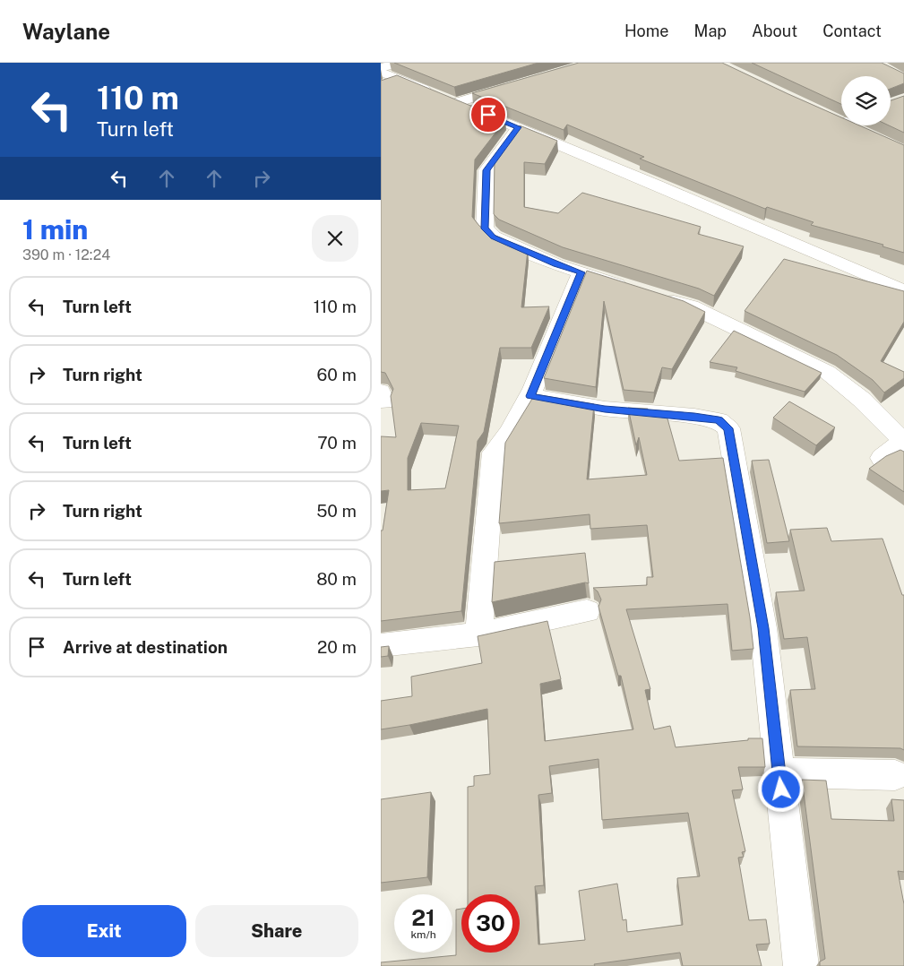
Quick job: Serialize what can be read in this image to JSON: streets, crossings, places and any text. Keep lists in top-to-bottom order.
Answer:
{
  "page": {
    "header": "Waylane",
    "nav": [
      "Home",
      "Map",
      "About",
      "Contact"
    ],
    "turn": ["110 m", "Turn left"],
    "heading": ["1 min", "390 m · 12:24"],
    "list": [
      {
        "name": "Turn left",
        "value": "110 m"
      },
      {
        "name": "Turn right",
        "value": "60 m"
      },
      {
        "name": "Turn left",
        "value": "70 m"
      },
      {
        "name": "Turn right",
        "value": "50 m"
      },
      {
        "name": "Turn left",
        "value": "80 m"
      },
      {
        "name": "Arrive at destination",
        "value": "20 m"
      }
    ],
    "speed": "21 km/h",
    "limit": "30",
    "buttons": ["Exit", "Share"]
  }
}
